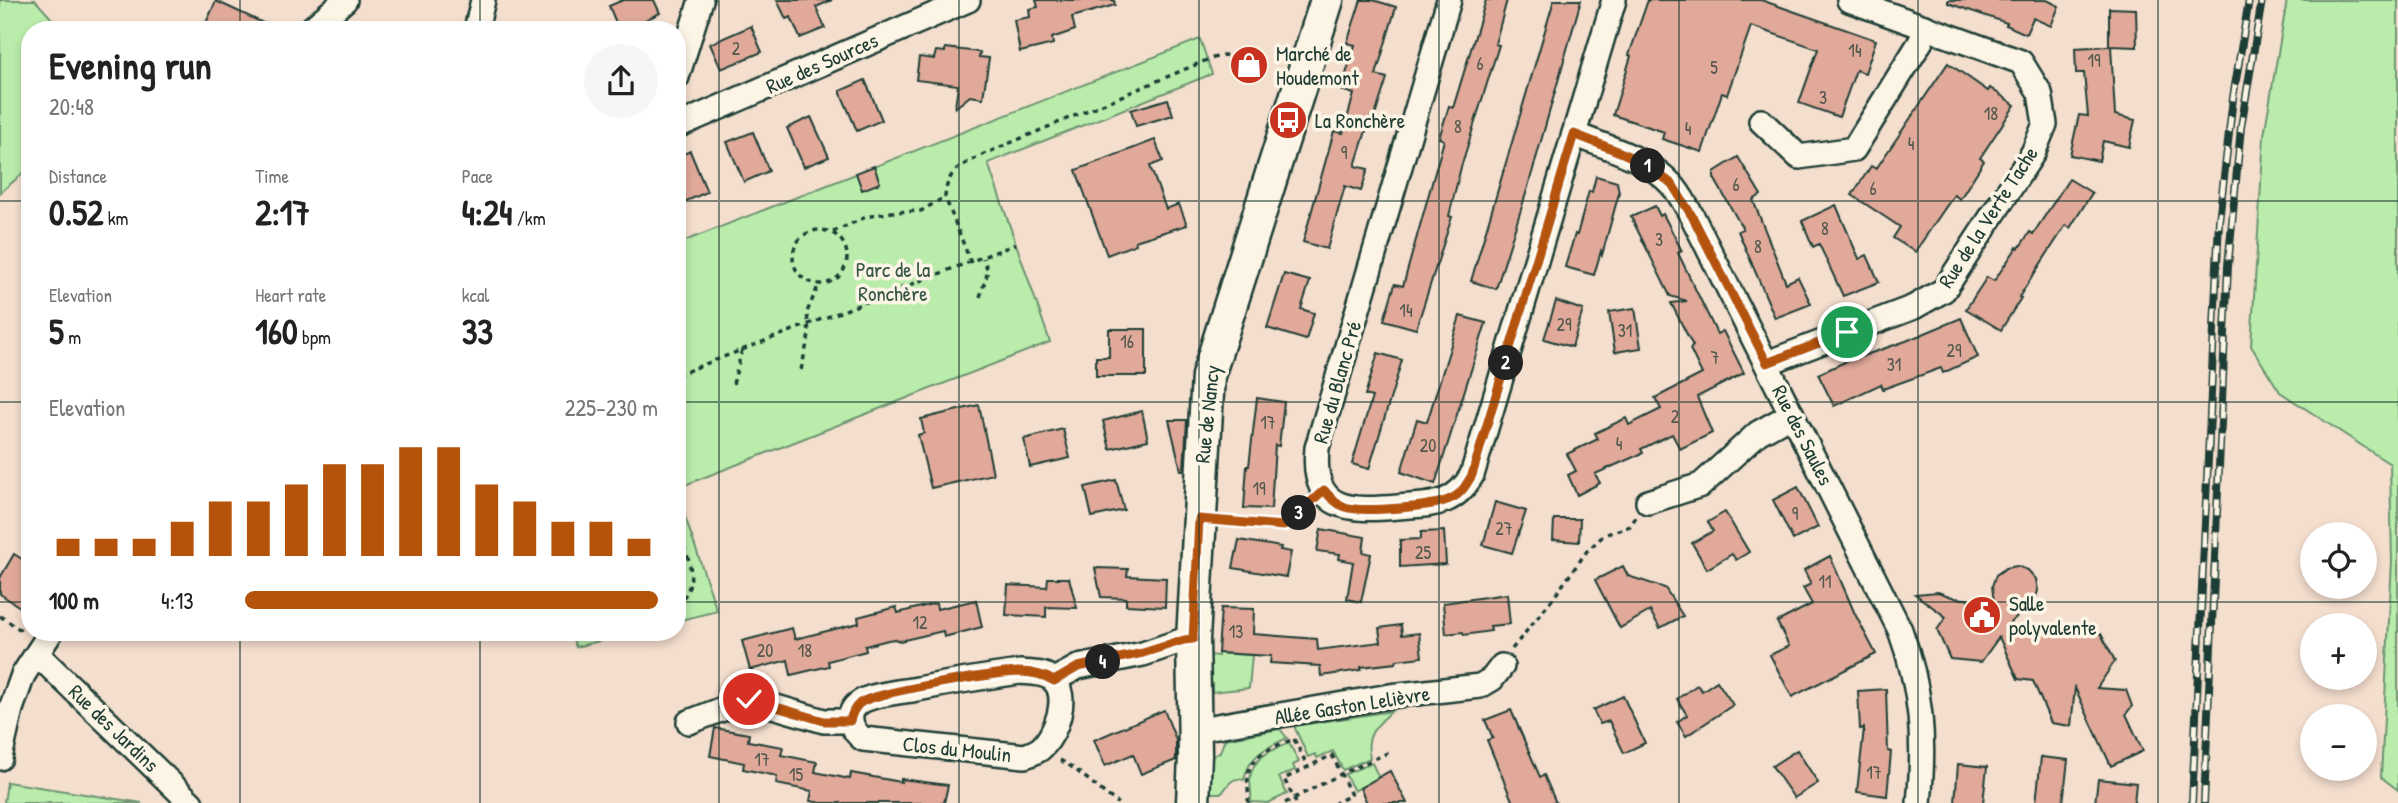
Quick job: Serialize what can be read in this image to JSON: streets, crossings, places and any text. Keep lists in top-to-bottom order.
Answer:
{
  "streets": {
    "street": [
      "Rue des Sources",
      "Rue de la Verte Tache",
      "Rue du Blanc Pré",
      "Rue de Nancy",
      "Rue des Saules",
      "Allée Gaston Lelièvre",
      "Rue des Jardins",
      "Clos du Moulin"
    ]
  },
  "crossings": [
    ["Rue de la Verte Tache", "Rue des Saules"],
    ["Rue de Nancy", "Allée Gaston Lelièvre"]
  ],
  "parks": ["Parc de la Ronchère"],
  "places": {
    "shop": ["Marché de Houdemont"],
    "bus stop": ["La Ronchère"],
    "public building": ["Salle polyvalente"]
  },
  "house_numbers": [
    "2",
    "14",
    "19",
    "6",
    "5",
    "3",
    "18",
    "8",
    "4",
    "4",
    "9",
    "6",
    "6",
    "8",
    "3",
    "8",
    "14",
    "29",
    "31",
    "16",
    "29",
    "7",
    "31",
    "2",
    "17",
    "4",
    "20",
    "19",
    "9",
    "27",
    "25",
    "11",
    "12",
    "13",
    "20",
    "18",
    "17",
    "17",
    "15"
  ],
  "page": {
    "heading": ["Evening run", "20:48"],
    "stats": [
      ["Distance", "0.52 km"],
      ["Time", "2:17"],
      ["Pace", "4:24 /km"],
      ["Elevation", "5 m"],
      ["Heart rate", "160 bpm"],
      ["kcal", "33"]
    ],
    "pins": [
      "1",
      "2",
      "3",
      "4"
    ],
    "chart": ["Elevation", "225–230 m"],
    "map_buttons": ["+", "−"],
    "list": [
      {
        "name": "100 m",
        "note": "4:13"
      }
    ]
  }
}
